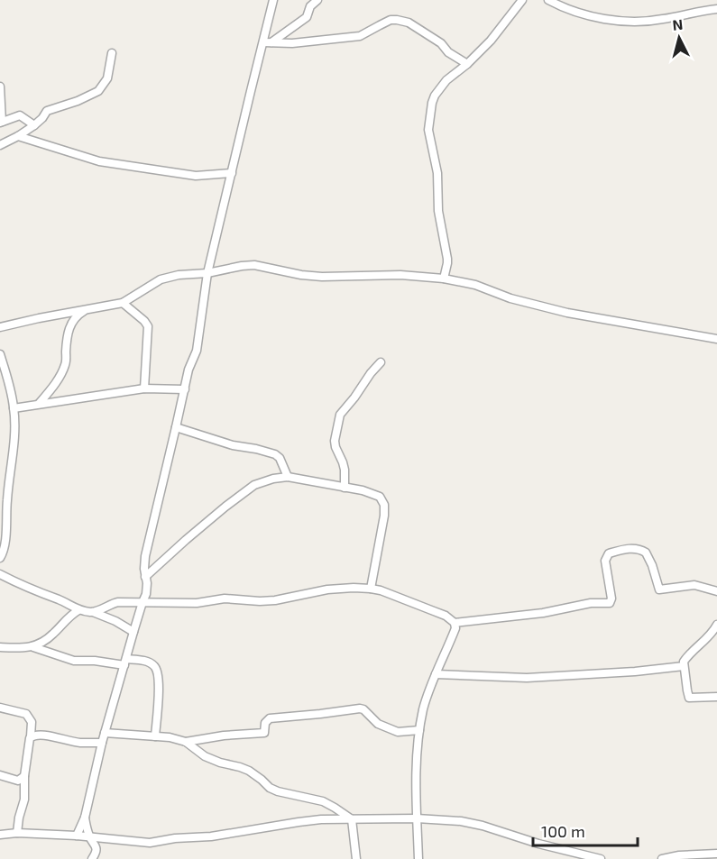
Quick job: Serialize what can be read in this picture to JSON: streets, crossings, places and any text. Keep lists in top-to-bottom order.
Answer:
{
  "scale_bar": "100 m",
  "north": "top"
}
